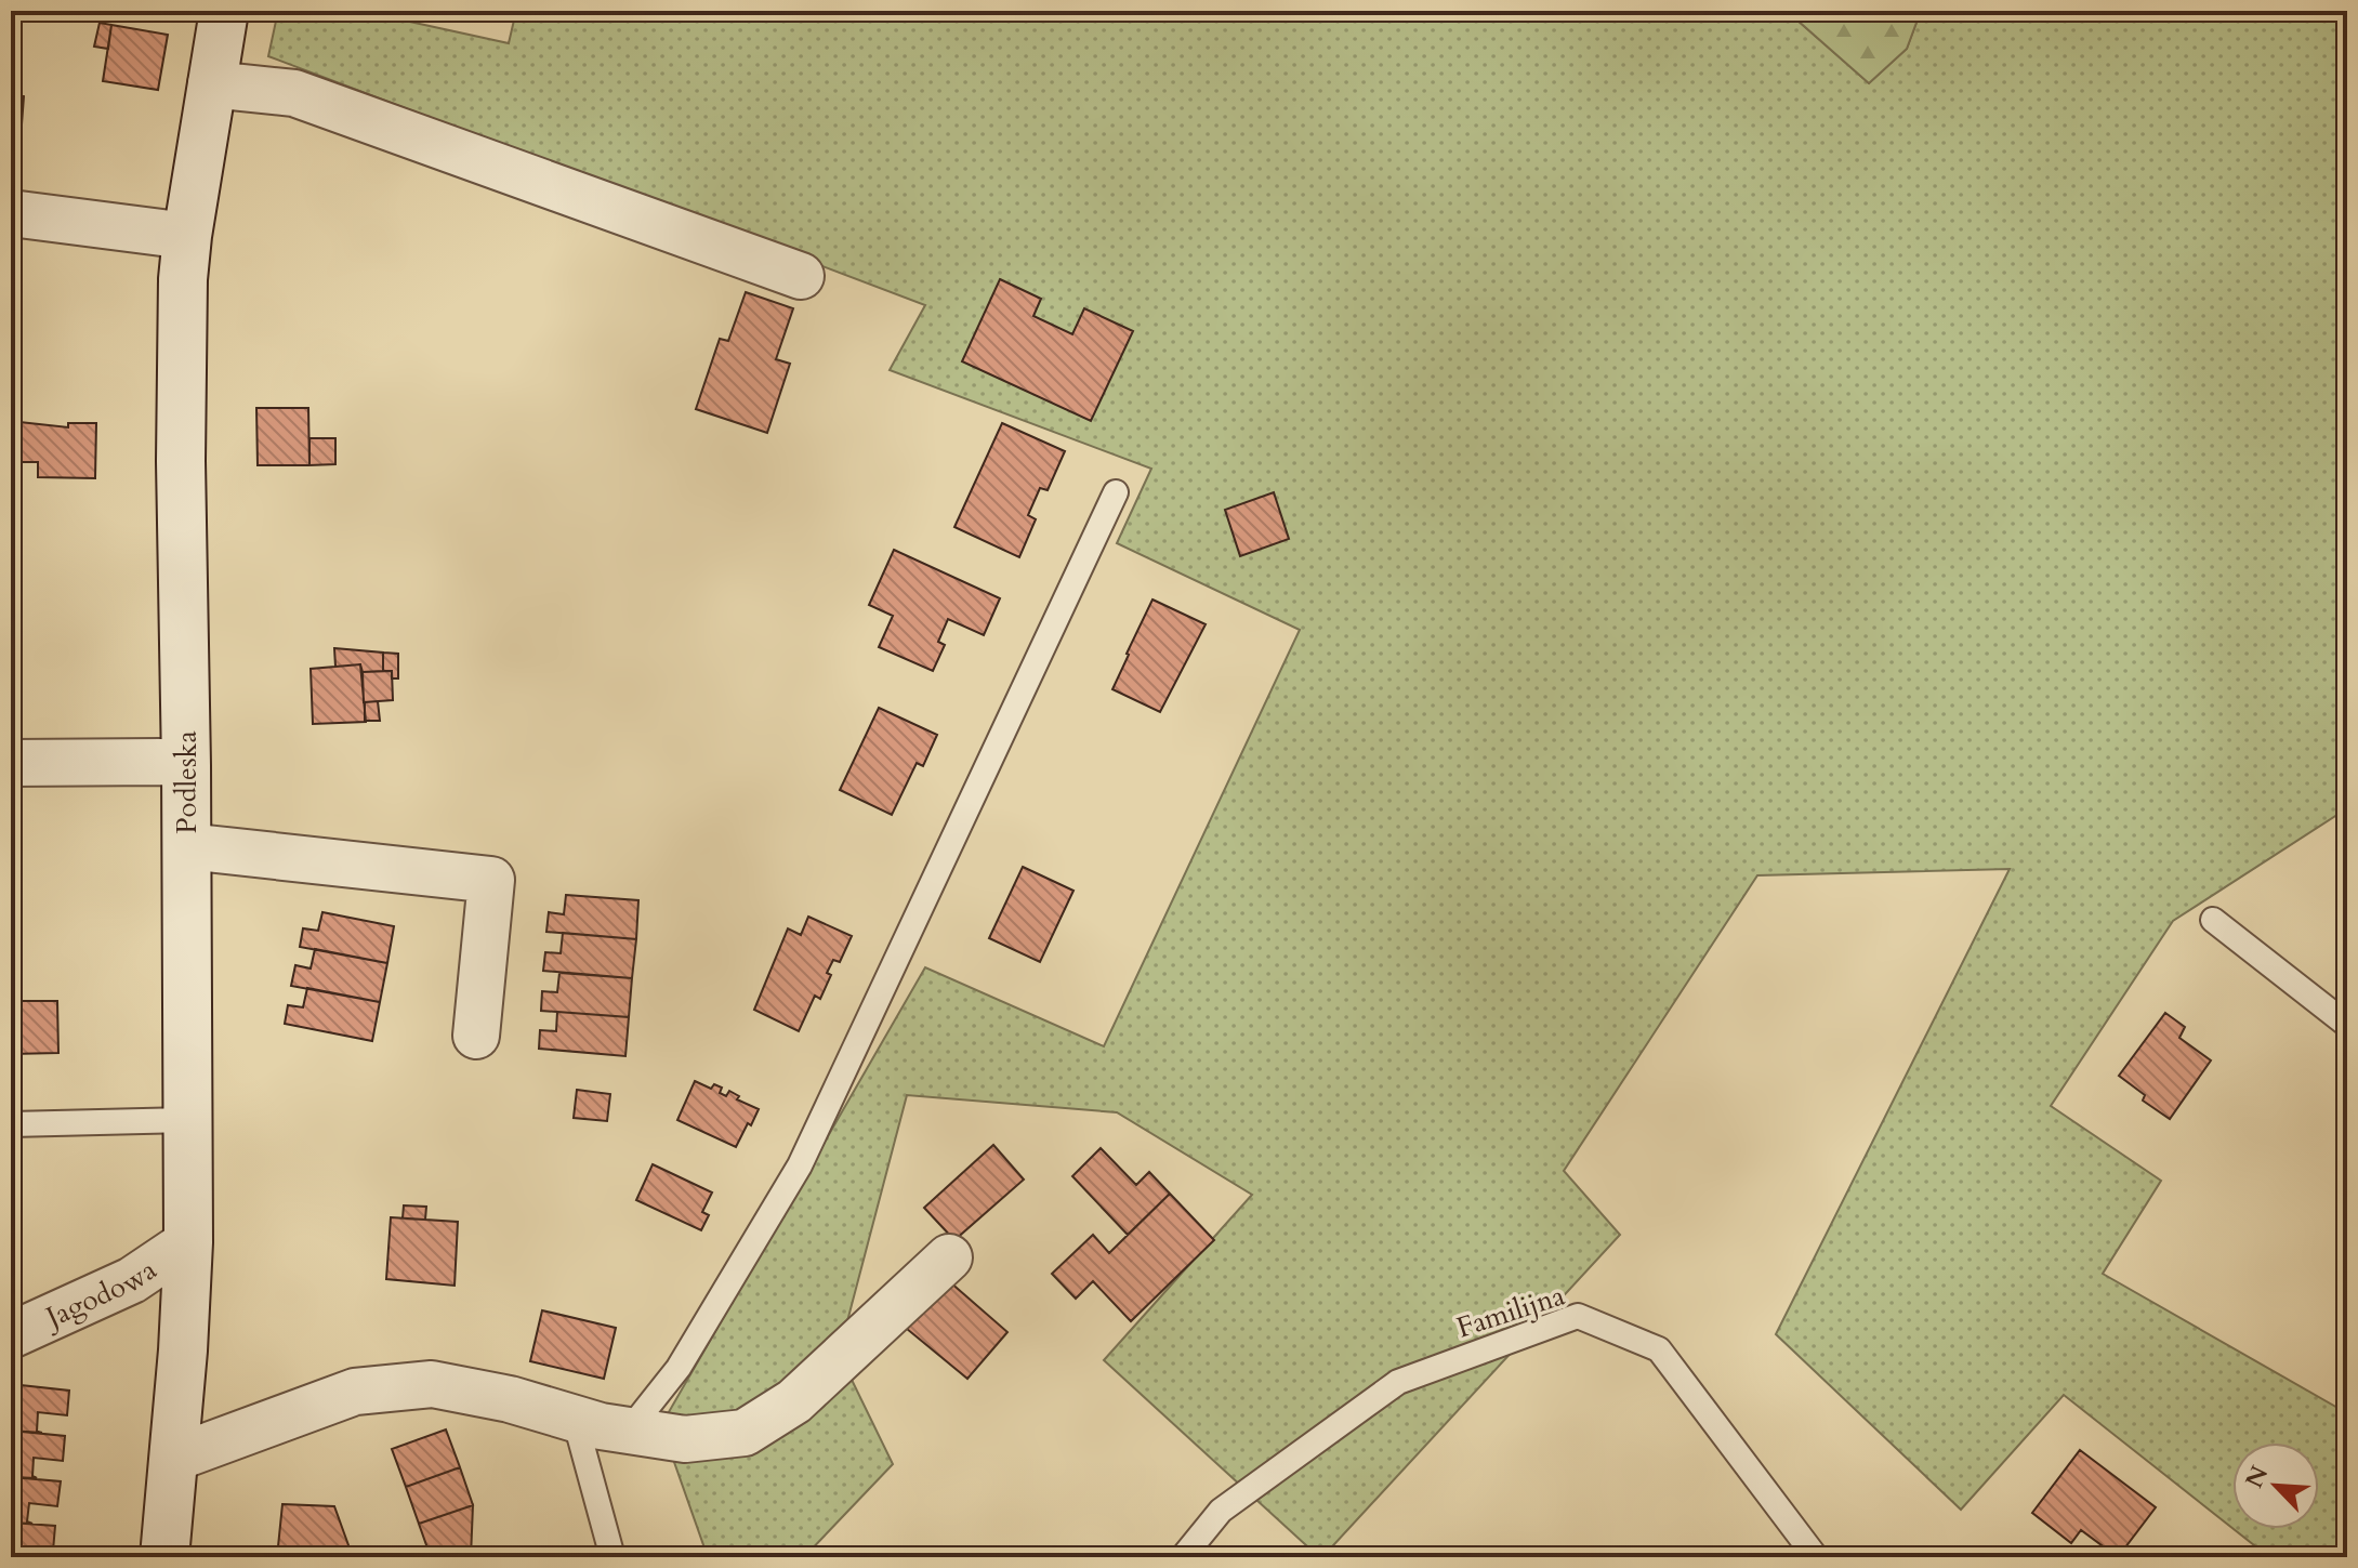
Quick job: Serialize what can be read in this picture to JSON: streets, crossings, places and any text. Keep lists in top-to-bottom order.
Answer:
{
  "streets": {
    "street": ["Podleska", "Jagodowa"],
    "lane": ["Familijna"]
  },
  "crossings": [
    ["Podleska", "Jagodowa"]
  ],
  "north": "top left"
}
